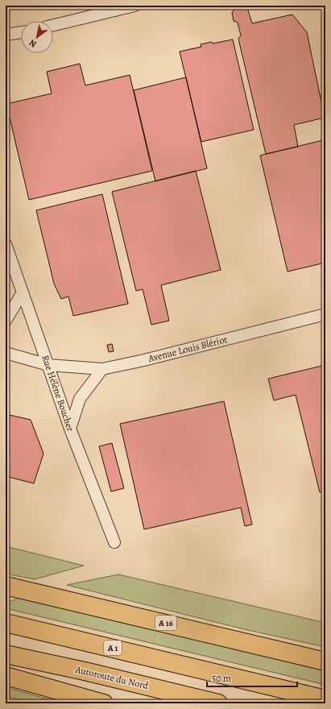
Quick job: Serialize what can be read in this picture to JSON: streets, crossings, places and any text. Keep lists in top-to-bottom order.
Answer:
{
  "streets": {
    "highway": ["A 16", "A 1", "Autoroute du Nord"],
    "street": ["Avenue Louis Blériot", "Rue Hélène Boucher"]
  },
  "crossings": [
    ["Avenue Louis Blériot", "Rue Hélène Boucher"]
  ],
  "scale_bar": "50 m",
  "north": "bottom left"
}
